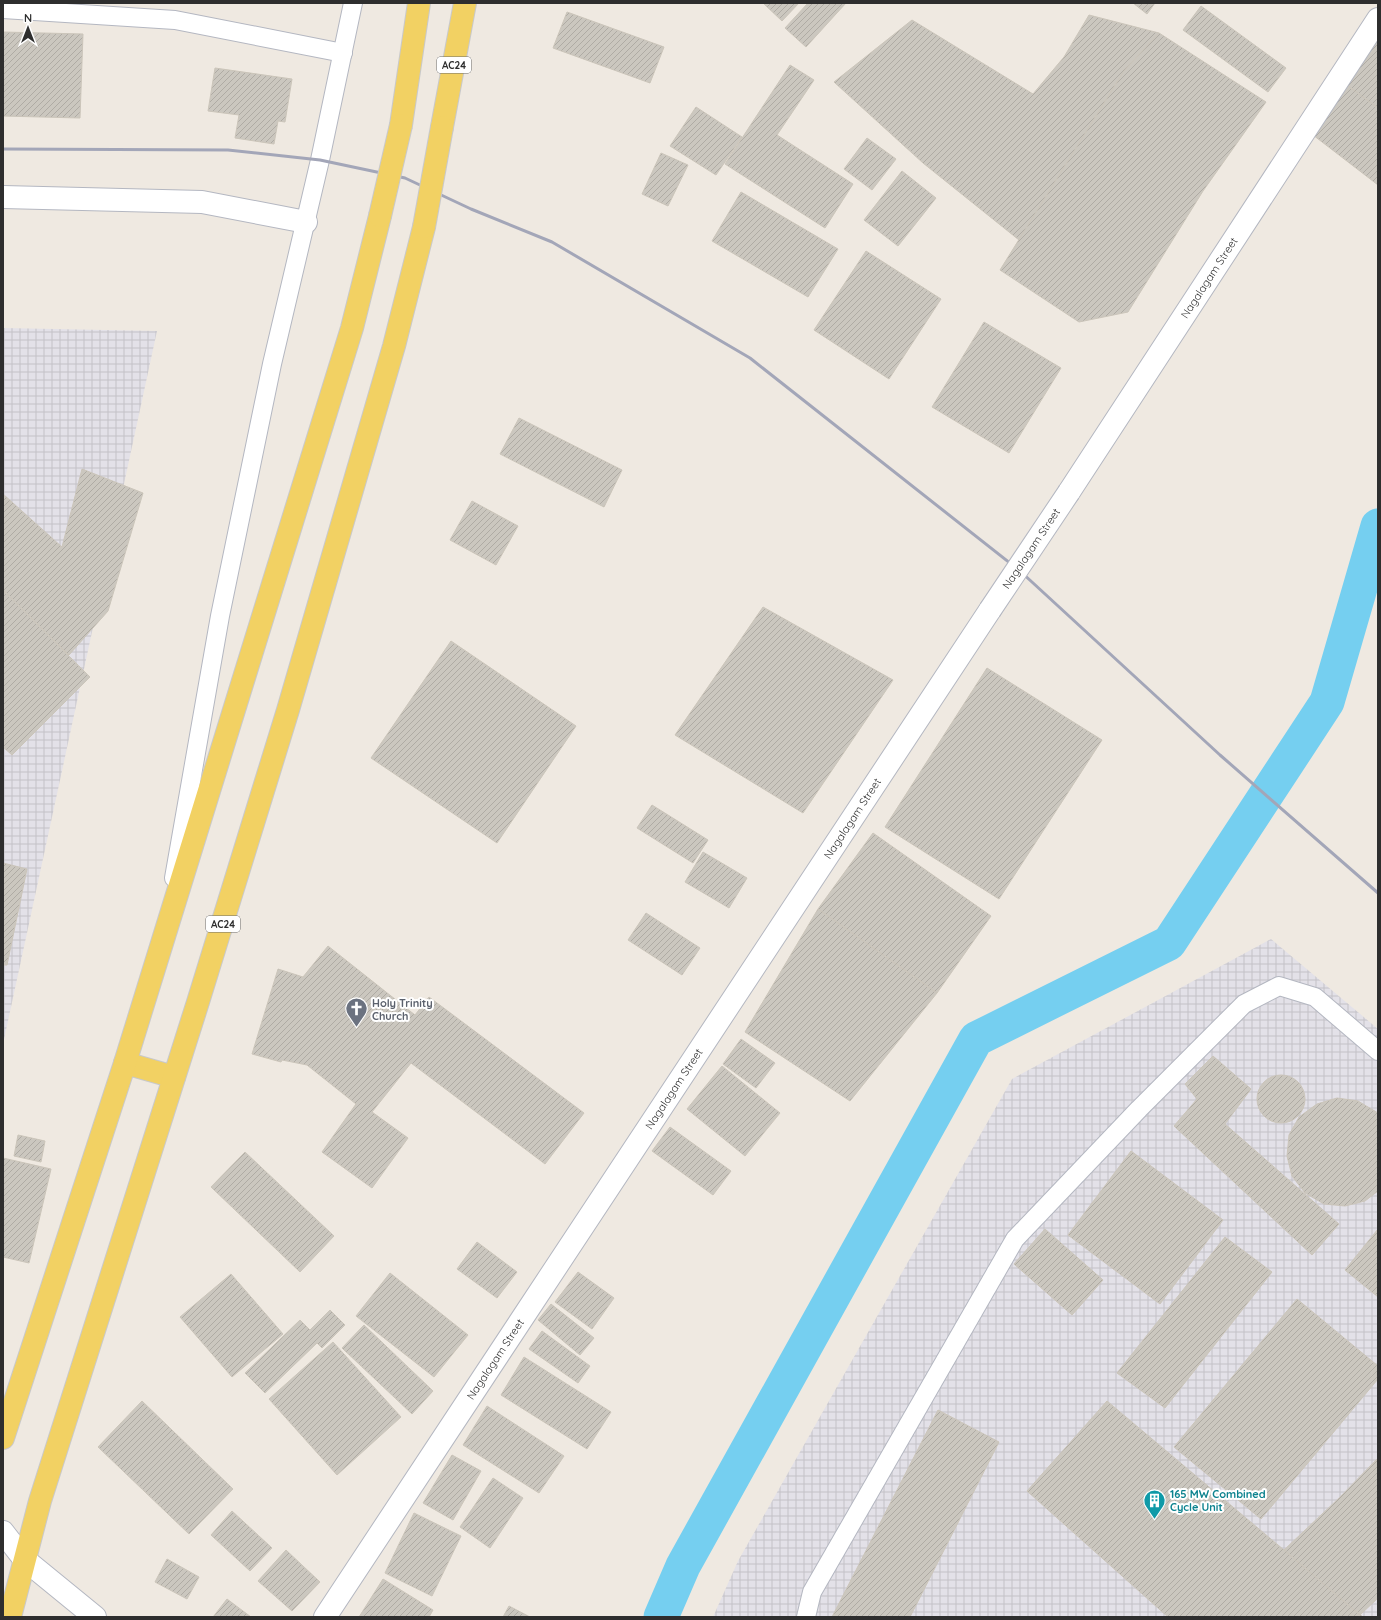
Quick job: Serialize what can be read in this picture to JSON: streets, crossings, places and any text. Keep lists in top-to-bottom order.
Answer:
{
  "streets": {
    "main road": ["AC24"],
    "street": ["Nagalagam Street"]
  },
  "places": {
    "church": ["Holy Trinity Church"],
    "building": ["165 MW Combined Cycle Unit"]
  },
  "north": "top"
}
